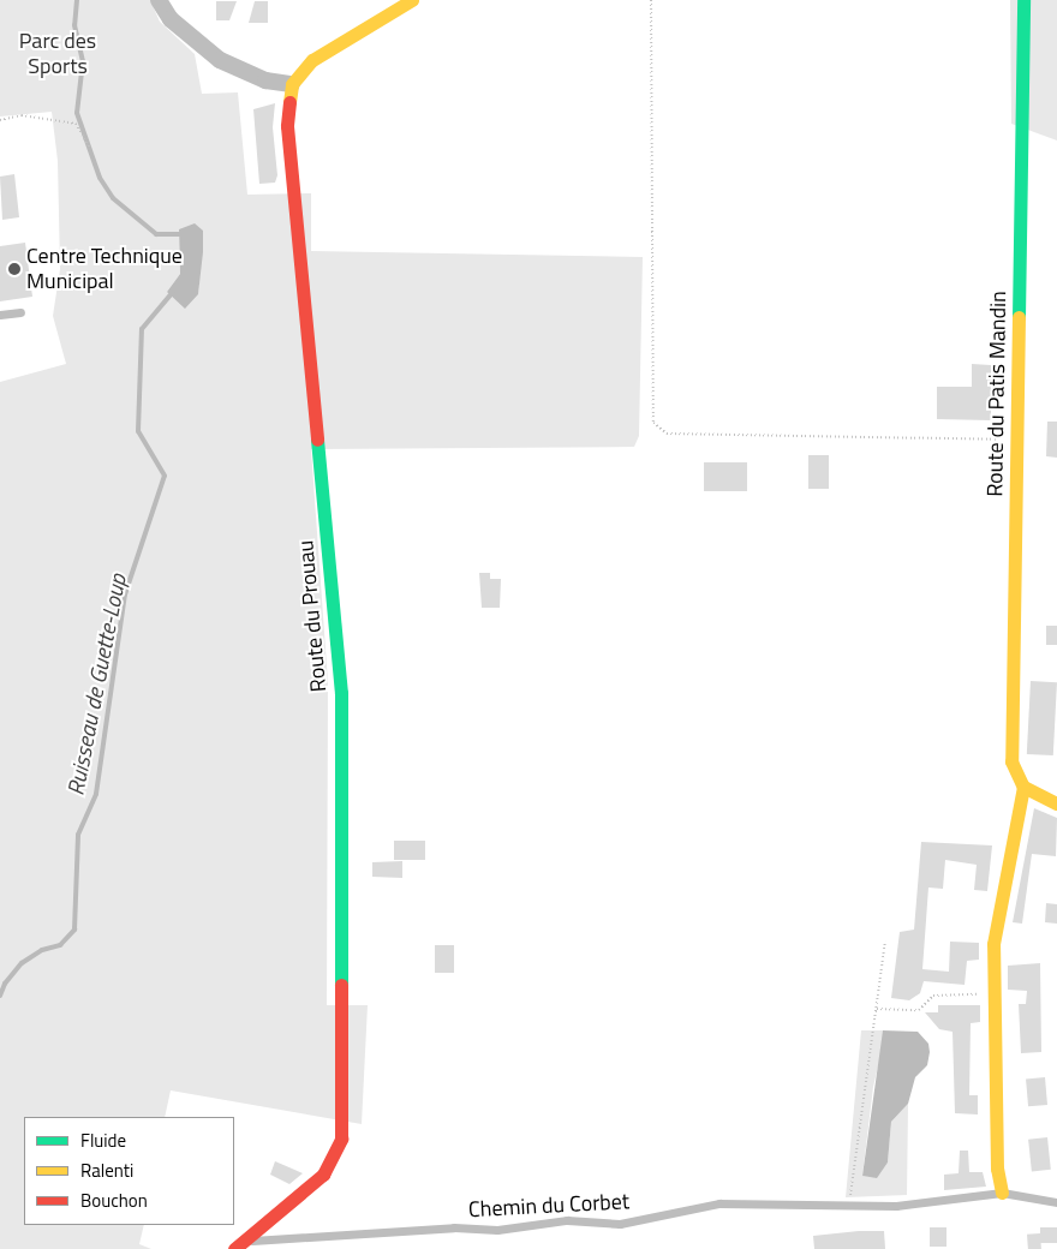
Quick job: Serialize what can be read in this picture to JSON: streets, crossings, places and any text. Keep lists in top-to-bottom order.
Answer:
{
  "streets": {
    "street": ["Route du Patis Mandin", "Route du Prouau"],
    "lane": ["Chemin du Corbet"]
  },
  "crossings": [
    ["Route du Prouau", "Chemin du Corbet"]
  ],
  "water": ["Ruisseau de Guette-Loup"],
  "parks": ["Parc des Sports"],
  "places": ["Centre Technique Municipal"],
  "legend": ["Fluide", "Ralenti", "Bouchon"]
}
